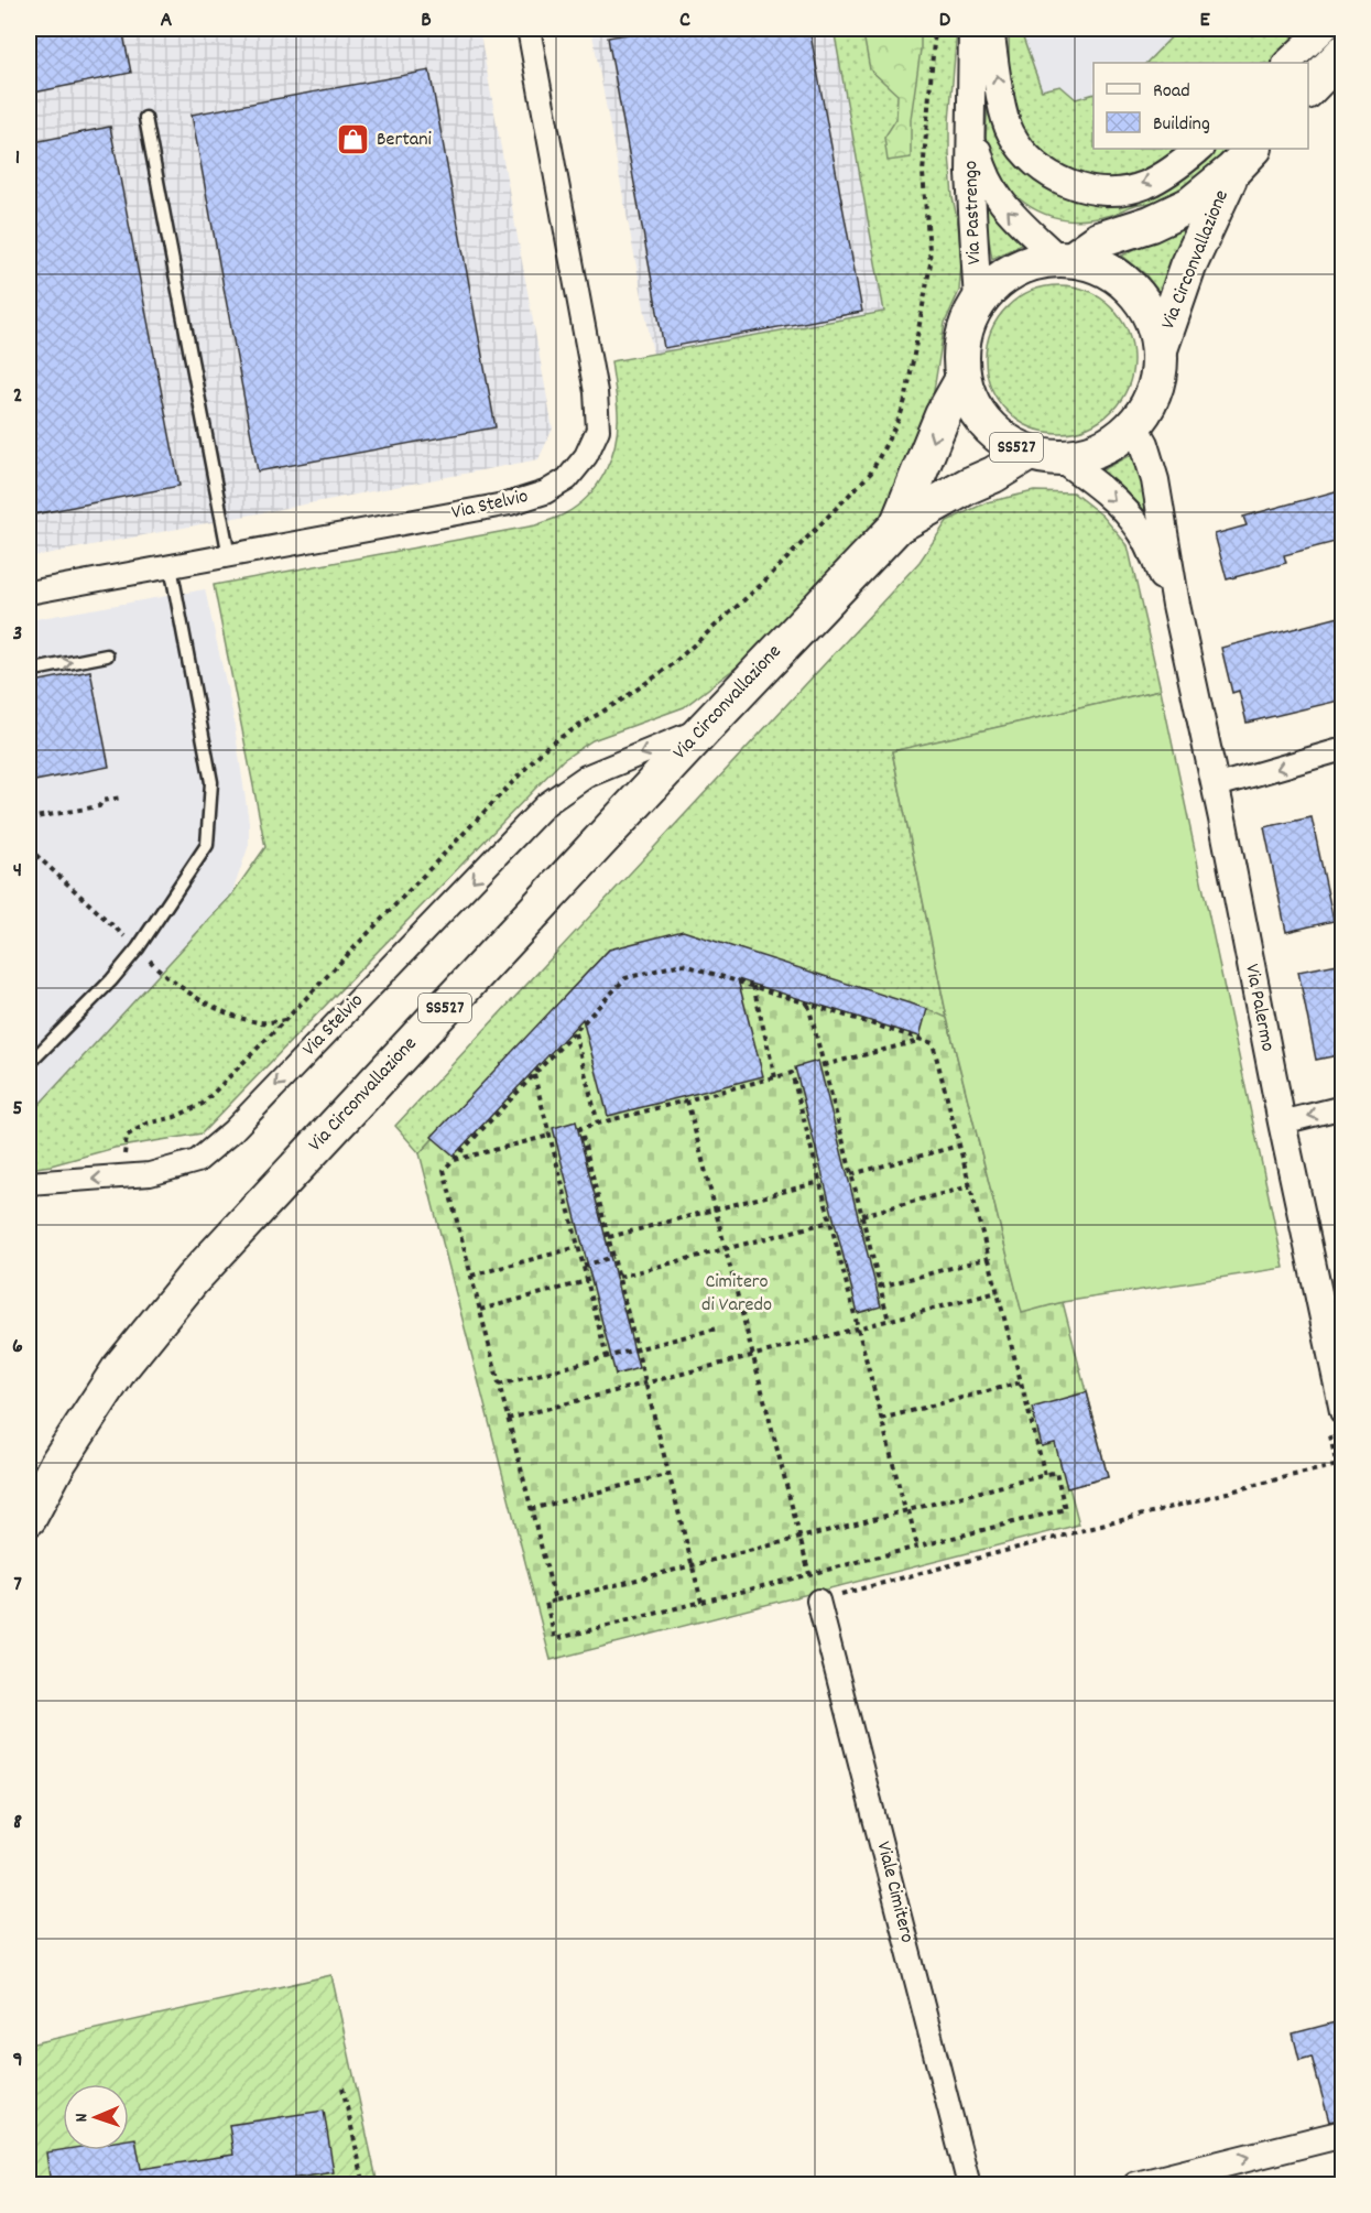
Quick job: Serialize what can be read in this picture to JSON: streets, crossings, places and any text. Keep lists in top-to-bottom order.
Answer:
{
  "streets": {
    "main road": ["Via Circonvallazione", "SS527"],
    "street": [
      "Via Pastrengo",
      "Via Stelvio",
      "Via Palermo",
      "Viale Cimitero"
    ]
  },
  "crossings": [
    ["Via Pastrengo", "Via Circonvallazione"],
    ["Via Pastrengo", "SS527"],
    ["Via Pastrengo", "Via Palermo"],
    ["Via Circonvallazione", "SS527"],
    ["Via Circonvallazione", "Via Stelvio"],
    ["Via Circonvallazione", "Via Palermo"],
    ["SS527", "Via Palermo"]
  ],
  "one_way": ["Via Pastrengo", "Via Stelvio"],
  "parks": ["Cimitero di Varedo"],
  "places": {
    "shop": ["Bertani"]
  },
  "legend": ["Road", "Building"],
  "north": "left",
  "grid": {
    "columns": [
      "A",
      "B",
      "C",
      "D",
      "E"
    ],
    "rows": [
      "1",
      "2",
      "3",
      "4",
      "5",
      "6",
      "7",
      "8",
      "9"
    ]
  }
}
